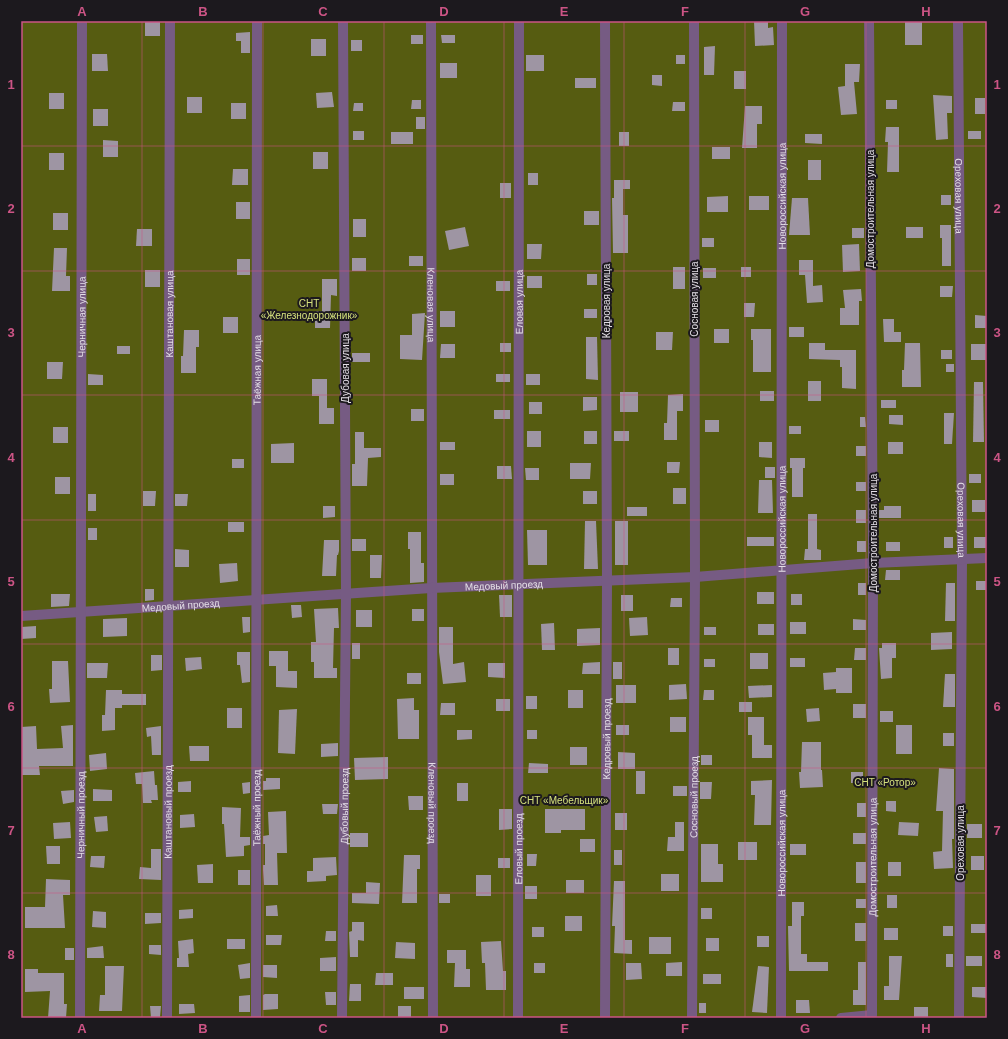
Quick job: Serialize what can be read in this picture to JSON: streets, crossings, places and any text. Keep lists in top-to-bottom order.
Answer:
{
  "streets": {
    "street": [
      "Новороссийская улица",
      "Ореховая улица",
      "Домостроительная улица",
      "Сосновая улица",
      "Кедровая улица",
      "Еловая улица",
      "Кленовая улица",
      "Каштановая улица",
      "Черничная улица",
      "Дубовая улица",
      "Таёжная улица",
      "Медовый проезд",
      "Кедровый проезд",
      "Сосновый проезд",
      "Кленовый проезд",
      "Дубовый проезд",
      "Таёжный проезд",
      "Каштановый проезд",
      "Черничный проезд",
      "Еловый проезд"
    ]
  },
  "crossings": [
    ["Новороссийская улица", "Медовый проезд"],
    ["Ореховая улица", "Медовый проезд"],
    ["Домостроительная улица", "Медовый проезд"],
    ["Сосновая улица", "Медовый проезд"],
    ["Сосновая улица", "Сосновый проезд"],
    ["Кедровая улица", "Медовый проезд"],
    ["Кедровая улица", "Кедровый проезд"],
    ["Еловая улица", "Медовый проезд"],
    ["Еловая улица", "Еловый проезд"],
    ["Кленовая улица", "Медовый проезд"],
    ["Кленовая улица", "Кленовый проезд"],
    ["Каштановая улица", "Медовый проезд"],
    ["Каштановая улица", "Каштановый проезд"],
    ["Черничная улица", "Медовый проезд"],
    ["Черничная улица", "Черничный проезд"],
    ["Дубовая улица", "Медовый проезд"],
    ["Дубовая улица", "Дубовый проезд"],
    ["Таёжная улица", "Медовый проезд"],
    ["Таёжная улица", "Таёжный проезд"],
    ["Медовый проезд", "Кедровый проезд"],
    ["Медовый проезд", "Сосновый проезд"],
    ["Медовый проезд", "Кленовый проезд"],
    ["Медовый проезд", "Дубовый проезд"],
    ["Медовый проезд", "Таёжный проезд"],
    ["Медовый проезд", "Каштановый проезд"],
    ["Медовый проезд", "Черничный проезд"],
    ["Медовый проезд", "Еловый проезд"]
  ],
  "parks": ["СНТ «Железнодорожник»", "СНТ «Ротор»", "СНТ «Мебельщик»"],
  "grid": {
    "columns": [
      "A",
      "B",
      "C",
      "D",
      "E",
      "F",
      "G",
      "H"
    ],
    "rows": [
      "1",
      "2",
      "3",
      "4",
      "5",
      "6",
      "7",
      "8"
    ]
  }
}
